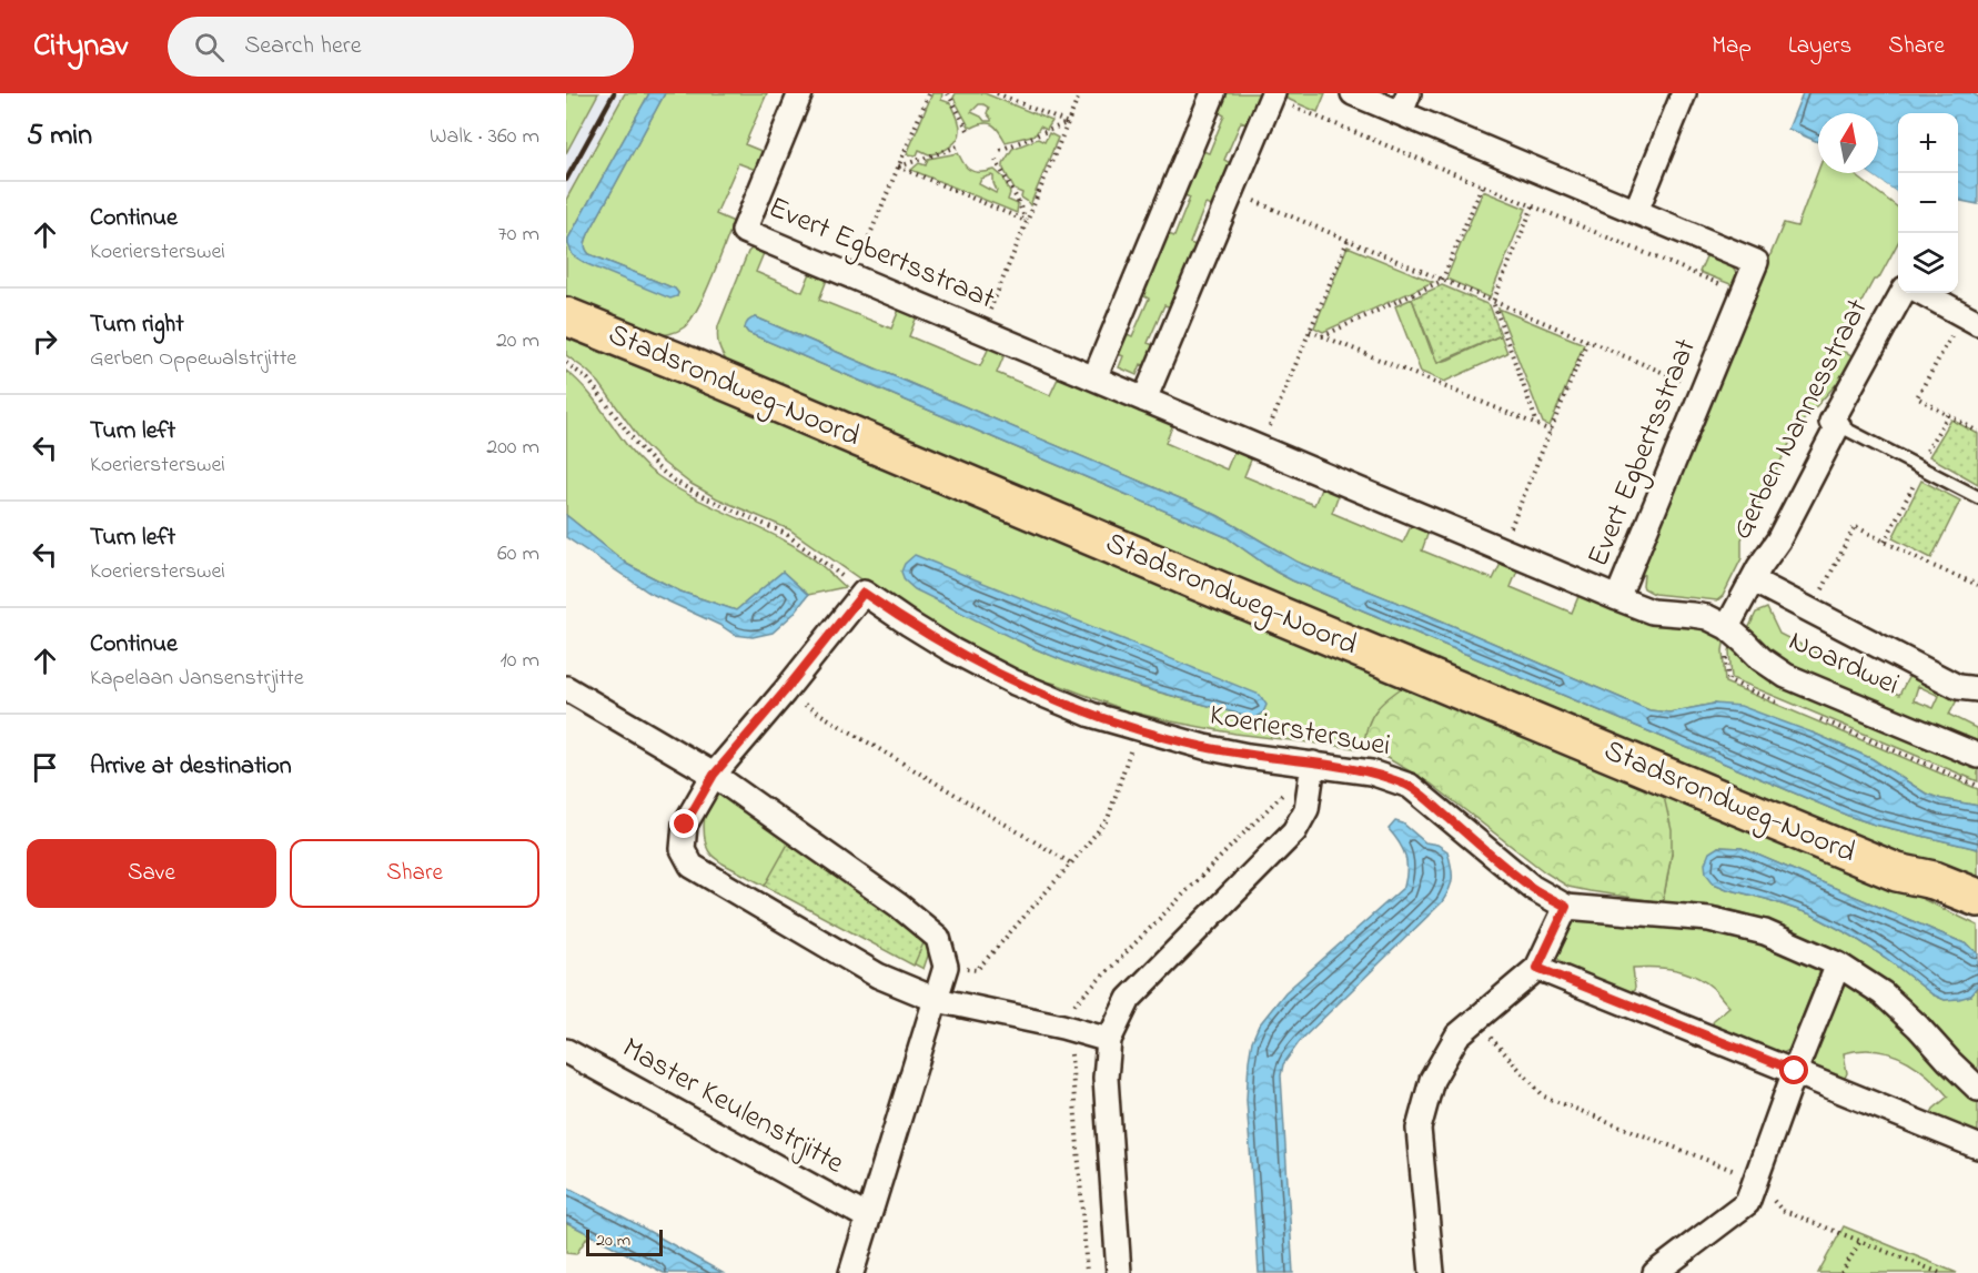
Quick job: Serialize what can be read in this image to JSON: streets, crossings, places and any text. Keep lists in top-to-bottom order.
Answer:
{
  "streets": {
    "main road": ["Stadsrondweg-Noord"],
    "street": [
      "Evert Egbertsstraat",
      "Gerben Nannesstraat",
      "Noardwei",
      "Koeriersterswei",
      "Master Keulenstrjitte"
    ]
  },
  "crossings": [
    ["Evert Egbertsstraat", "Noardwei"],
    ["Gerben Nannesstraat", "Noardwei"]
  ],
  "scale_bar": "20 m",
  "north": "top",
  "page": {
    "header": "Citynav",
    "search": "Search here",
    "nav": ["Map", "Layers", "Share"],
    "heading": ["5 min", "Walk · 360 m"],
    "map_buttons": ["+", "−"],
    "list": [
      ["Continue", "Koeriersterswei", "70 m"],
      ["Turn right", "Gerben Oppewalstrjitte", "20 m"],
      ["Turn left", "Koeriersterswei", "200 m"],
      ["Turn left", "Koeriersterswei", "60 m"],
      ["Continue", "Kapelaan Jansenstrjitte", "10 m"],
      "Arrive at destination"
    ],
    "buttons": ["Save", "Share"],
    "scale": "20 m"
  }
}
